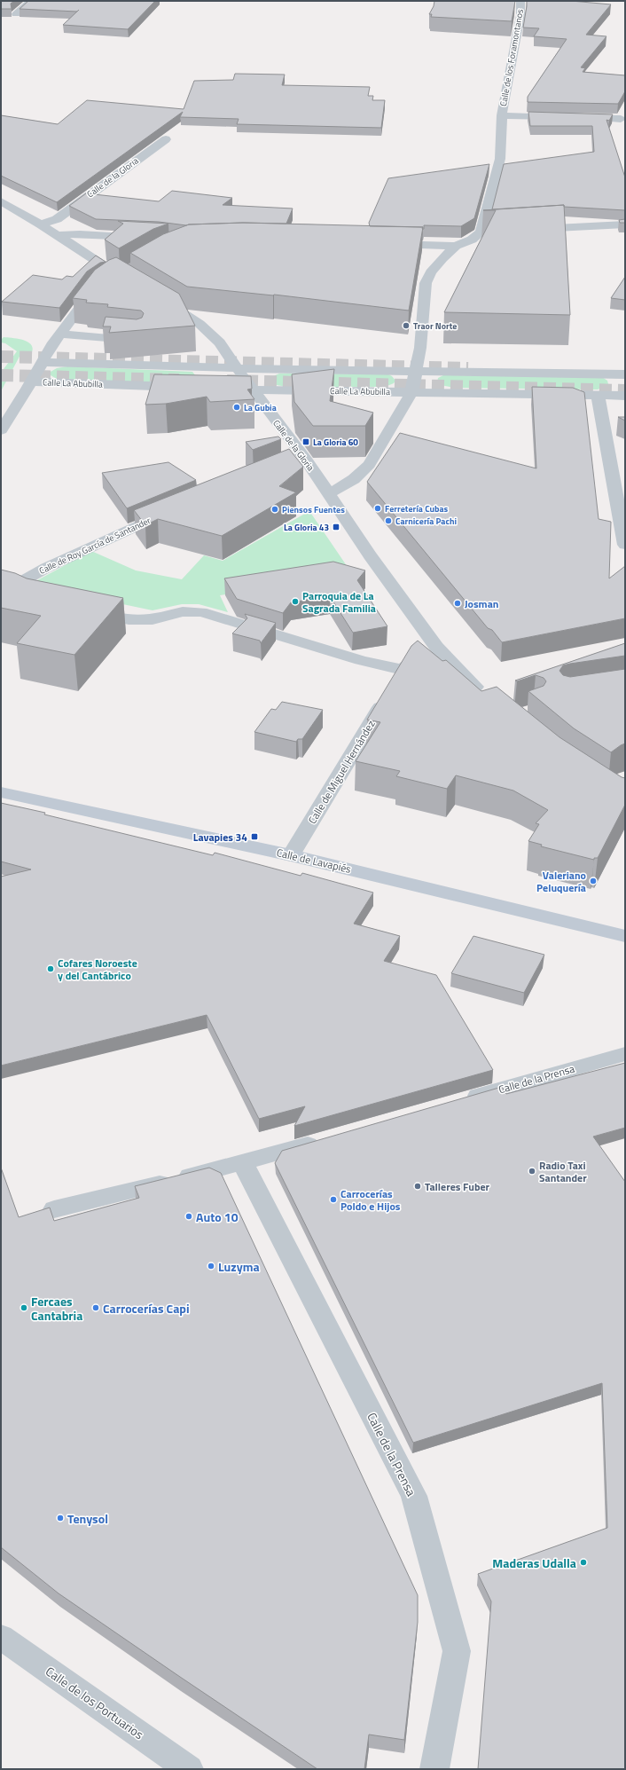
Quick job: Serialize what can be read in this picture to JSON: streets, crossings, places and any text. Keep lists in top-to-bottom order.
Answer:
{
  "streets": {
    "main road": ["Calle de Lavapiés"],
    "street": [
      "Calle de los Foramontanos",
      "Calle de la Gloria",
      "Calle La Abubilla",
      "Calle de Roy García de Santander",
      "Calle de Miguel Hernández",
      "Calle de la Prensa",
      "Calle de los Portuarios"
    ]
  },
  "crossings": [
    ["Calle de la Gloria", "Calle La Abubilla"],
    ["Calle de Miguel Hernández", "Calle de Lavapiés"]
  ],
  "places": {
    "other": [
      "Traor Norte",
      "La Gubia",
      "Ferretería Cubas",
      "Piensos Fuentes",
      "Carnicería Pachi",
      "Parroquia de La Sagrada Familia",
      "Josman",
      "Valeriano Peluquería",
      "Cofares Noroeste y del Cantábrico",
      "Radio Taxi Santander",
      "Talleres Fuber",
      "Carrocerías Poldo e Hijos",
      "Auto 10",
      "Luzyma",
      "Fercaes Cantabria",
      "Carrocerías Capi",
      "Tenysol",
      "Maderas Udalla"
    ],
    "transit": ["La Gloria 60", "La Gloria 43", "Lavapies 34"]
  }
}
